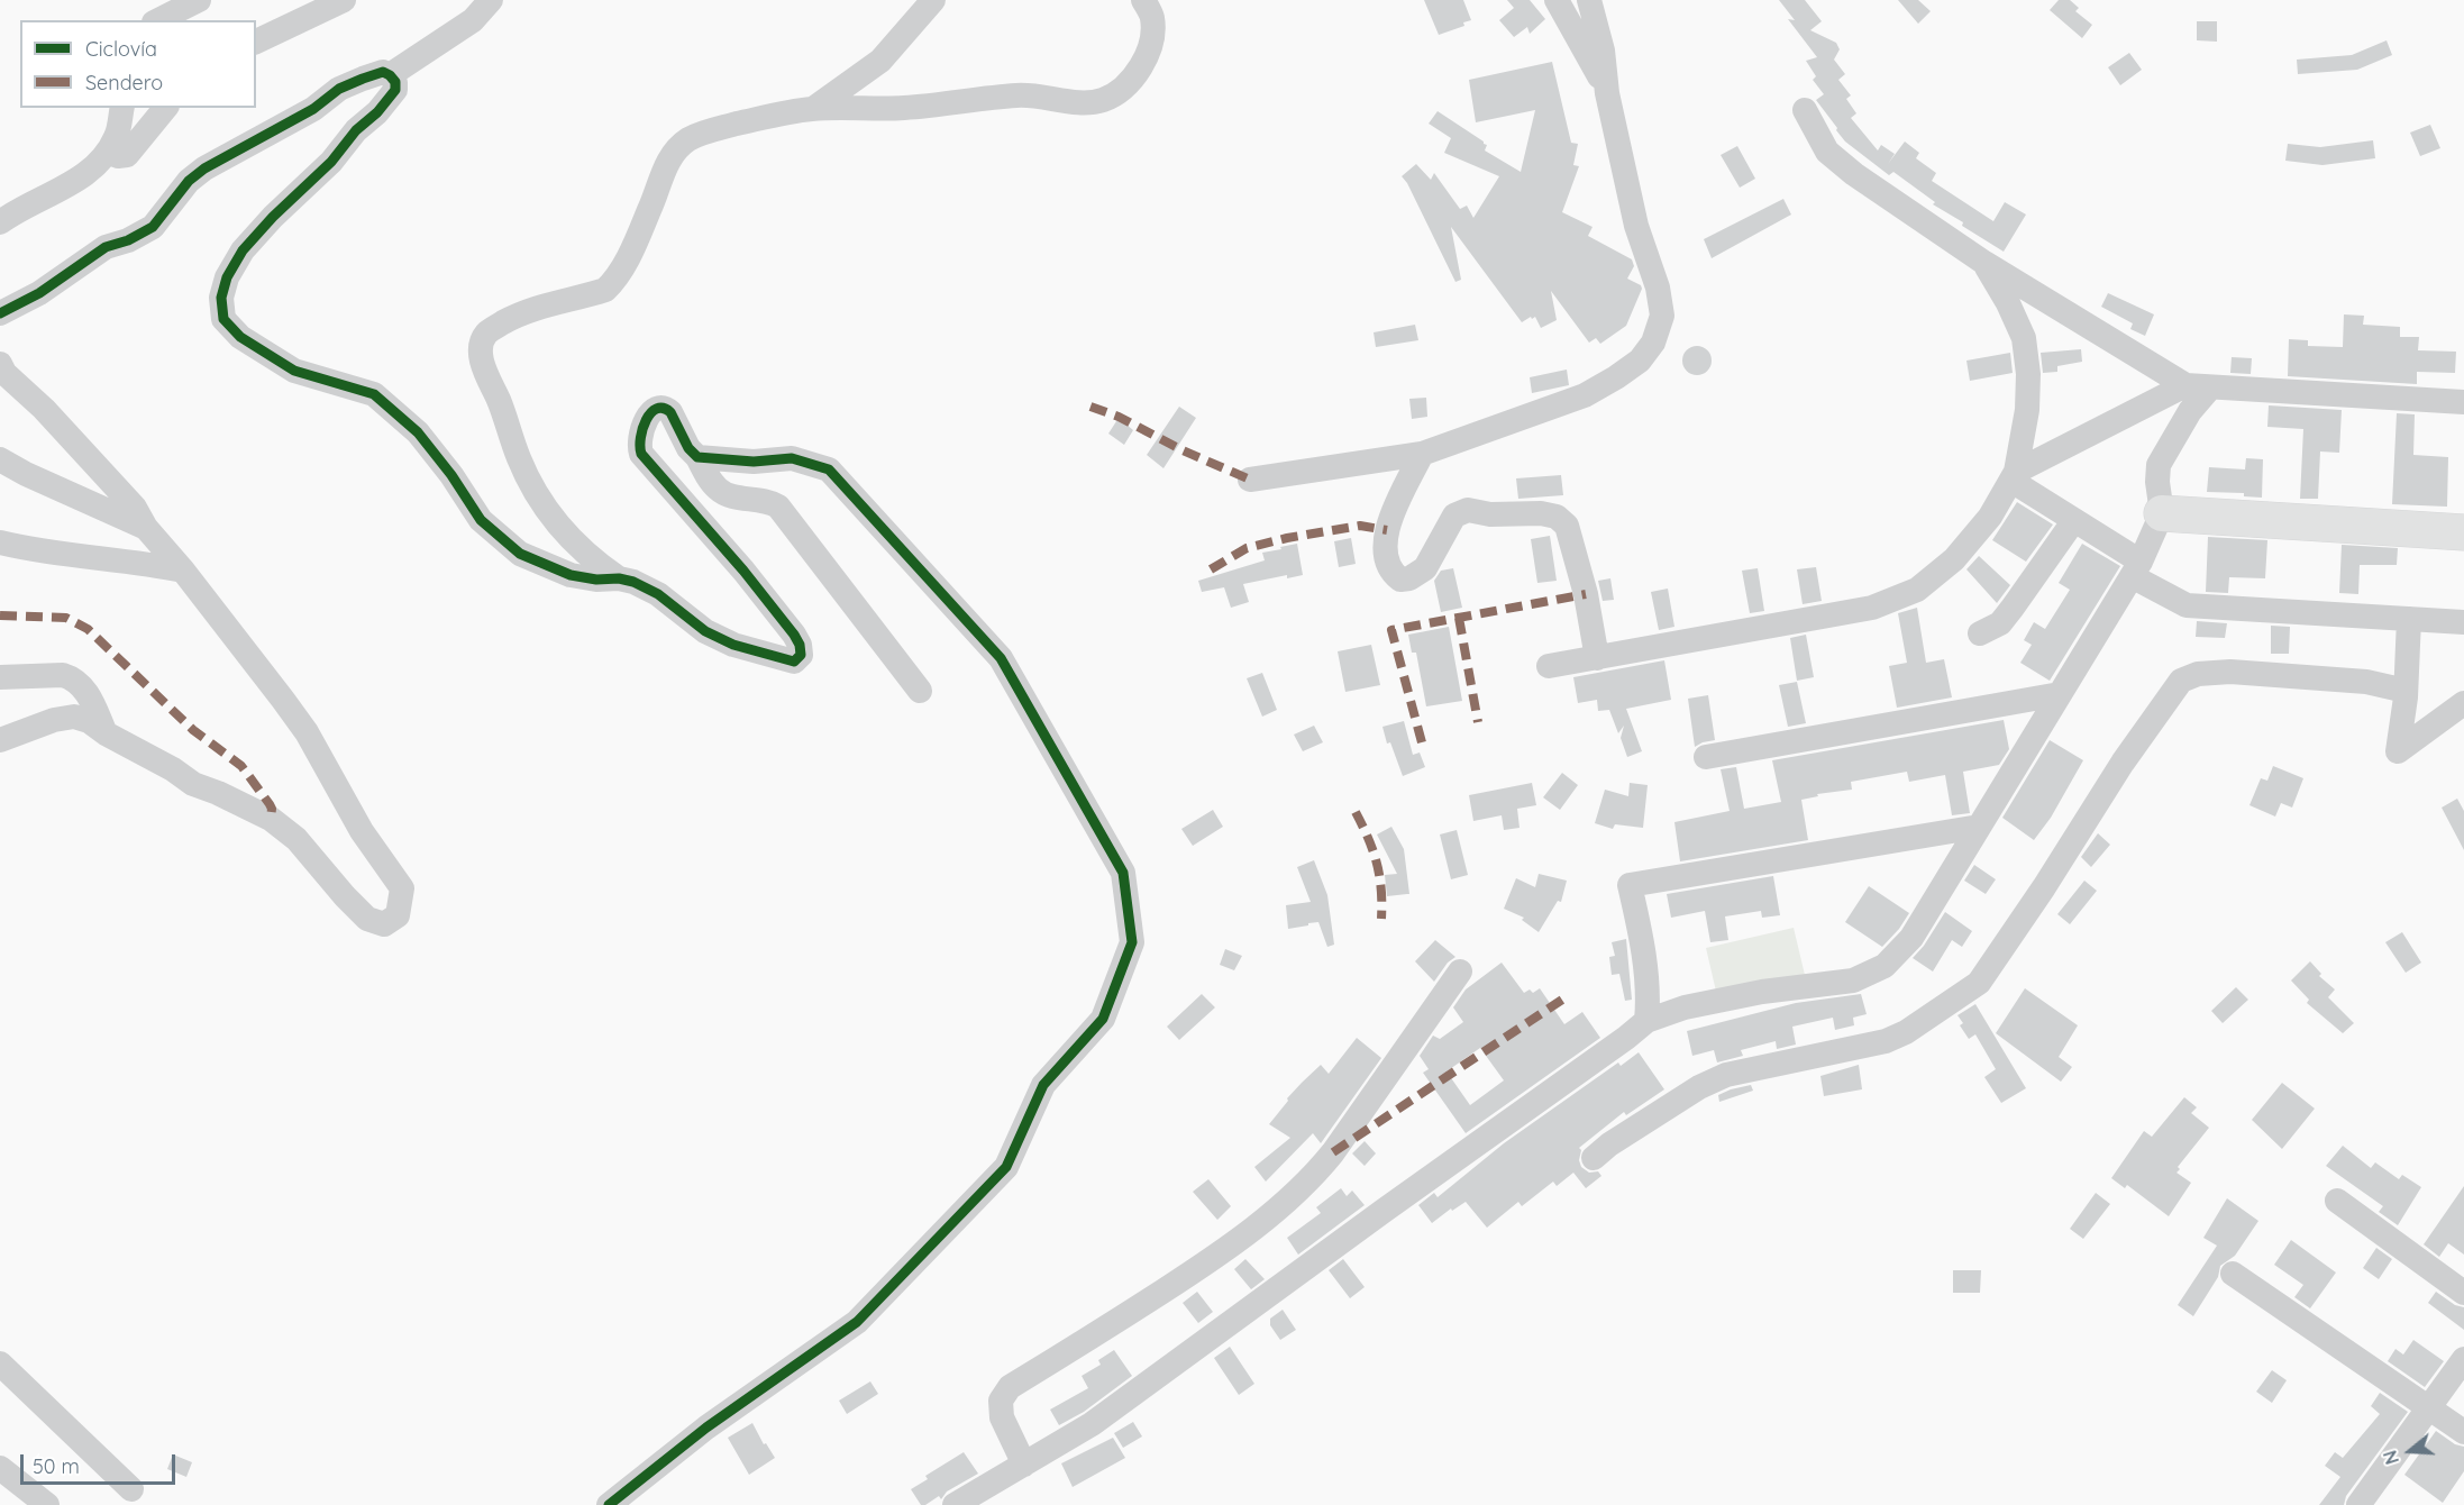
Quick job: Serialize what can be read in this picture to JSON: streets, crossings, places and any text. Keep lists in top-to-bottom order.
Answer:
{
  "legend": ["Ciclovía", "Sendero"],
  "scale_bar": "50 m",
  "north": "left"
}
